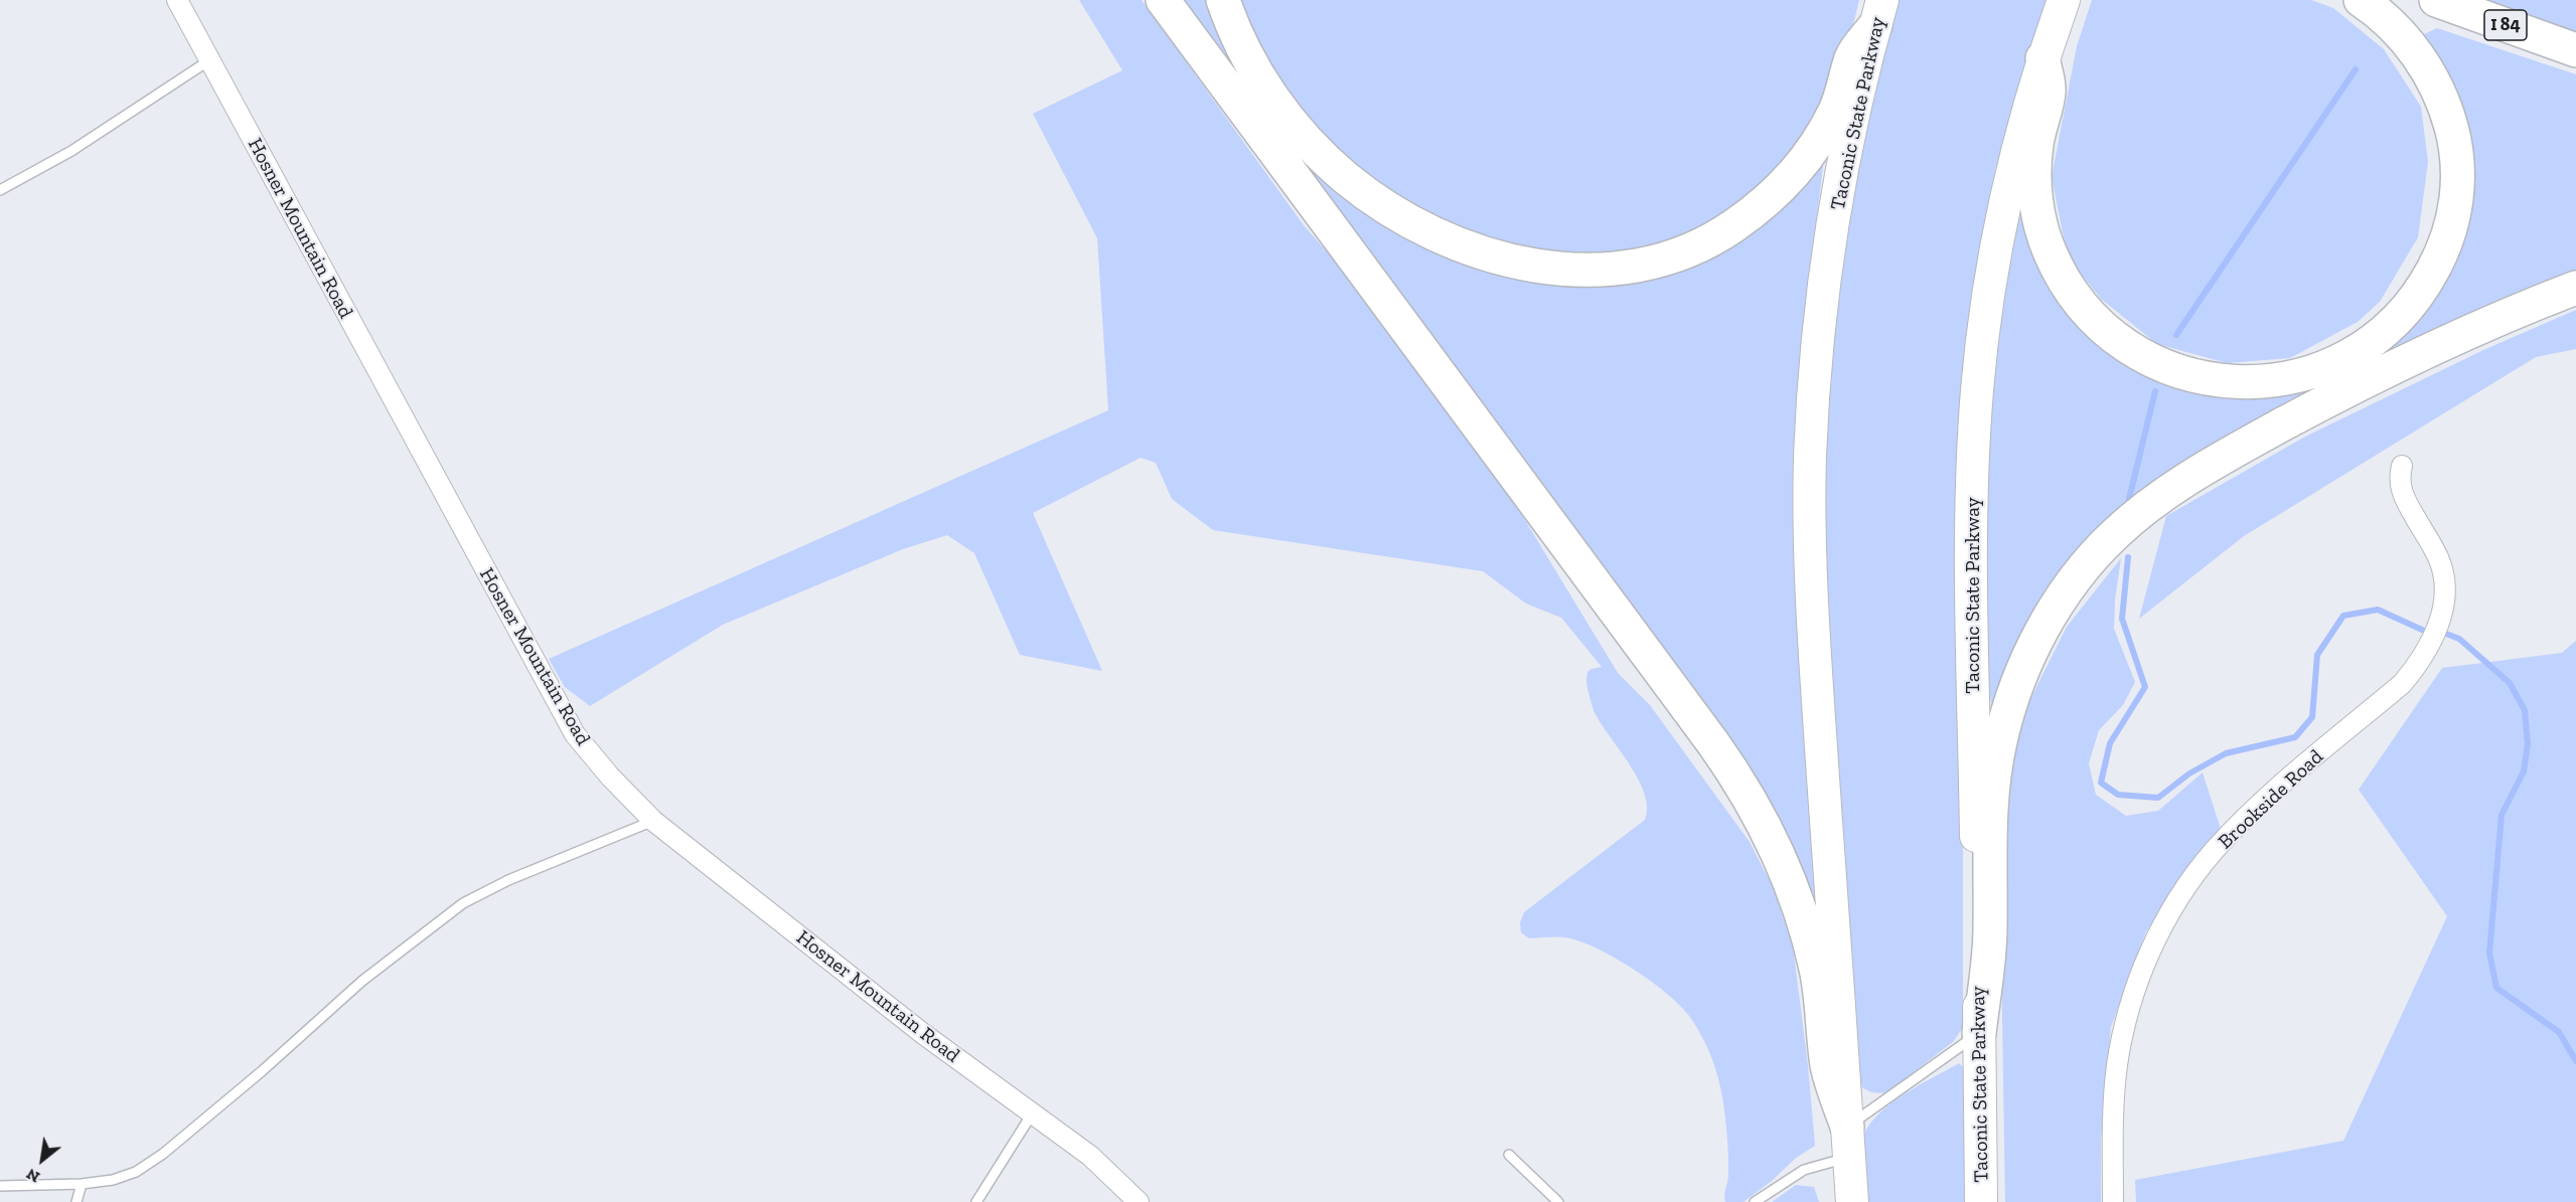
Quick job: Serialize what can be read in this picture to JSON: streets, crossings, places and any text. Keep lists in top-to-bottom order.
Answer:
{
  "streets": {
    "highway": ["I 84", "Taconic State Parkway"],
    "street": ["Hosner Mountain Road", "Brookside Road"]
  },
  "north": "bottom left"
}
